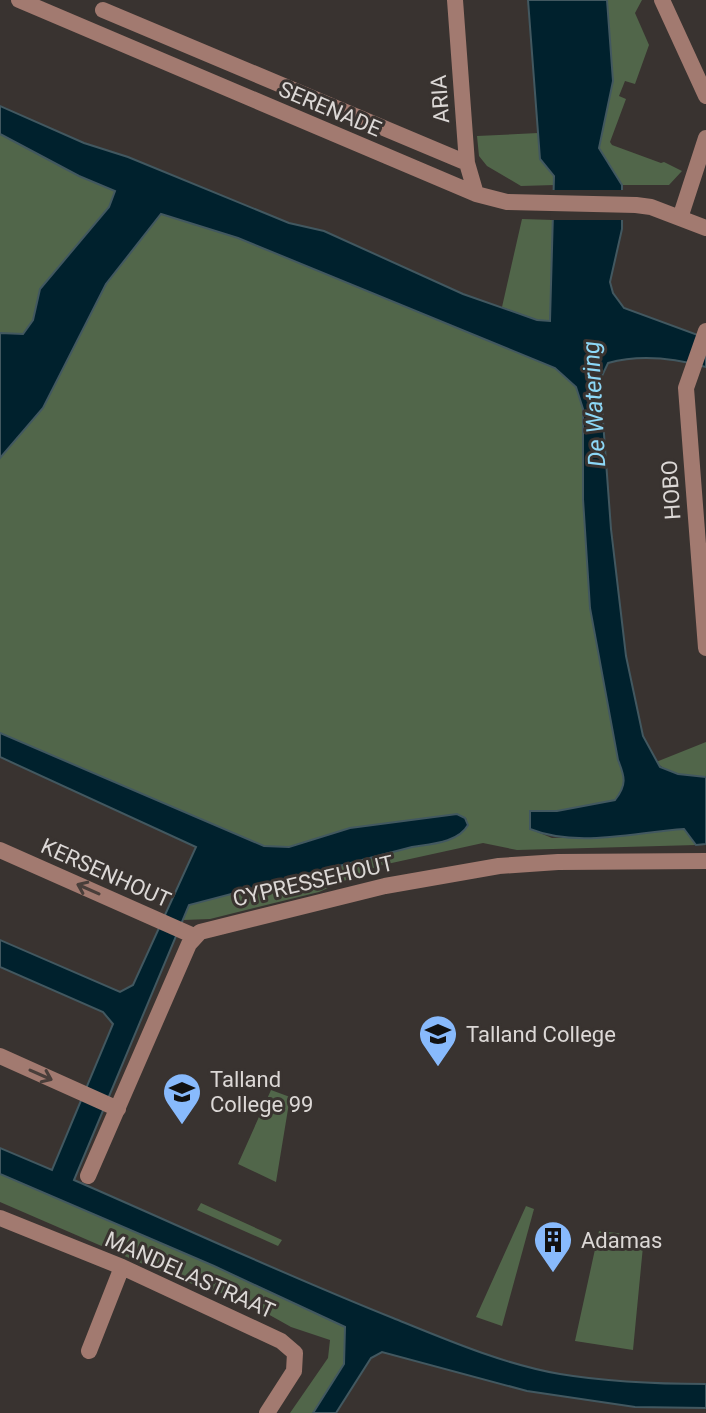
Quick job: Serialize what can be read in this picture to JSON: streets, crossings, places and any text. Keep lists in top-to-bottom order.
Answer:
{
  "streets": {
    "street": [
      "ARIA",
      "SERENADE",
      "HOBO",
      "KERSENHOUT",
      "CYPRESSEHOUT",
      "MANDELASTRAAT"
    ]
  },
  "crossings": [
    ["ARIA", "SERENADE"],
    ["KERSENHOUT", "CYPRESSEHOUT"]
  ],
  "one_way": ["KERSENHOUT"],
  "water": ["De Watering"],
  "places": {
    "school or university": ["Talland College", "Talland College 99"],
    "building": ["Adamas"]
  }
}
